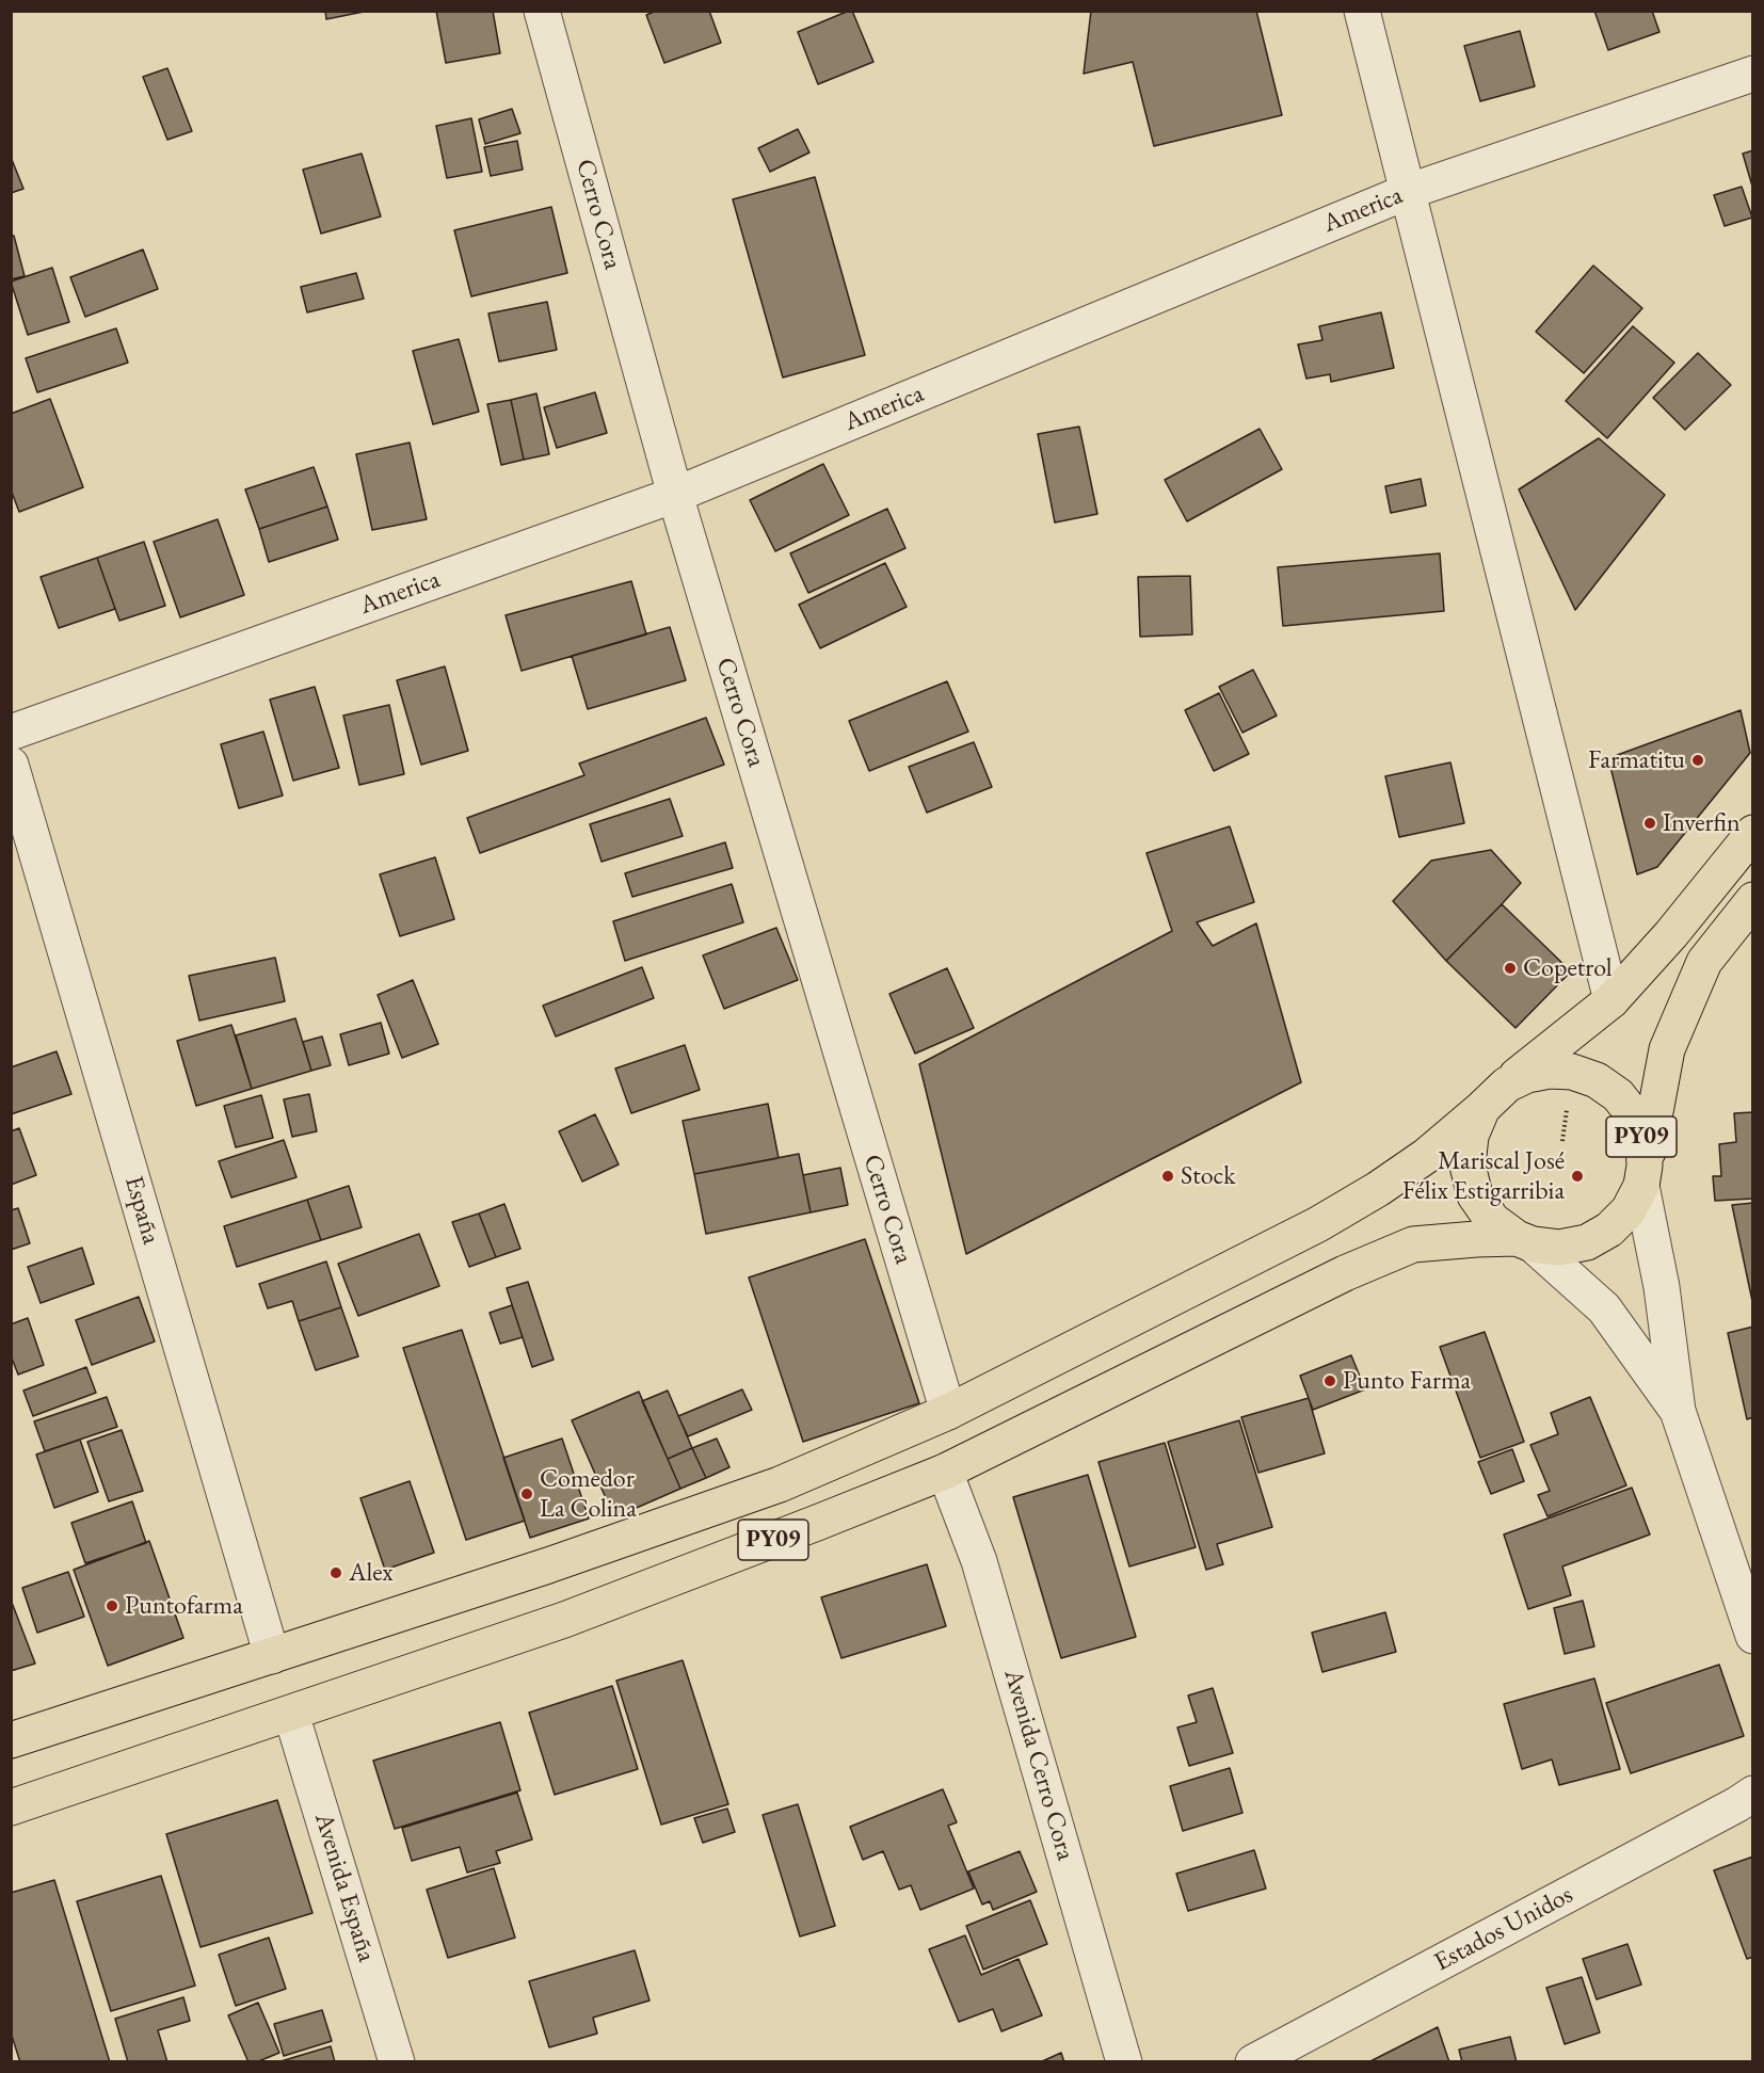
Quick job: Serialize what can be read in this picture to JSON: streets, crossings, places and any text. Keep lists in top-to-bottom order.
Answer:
{
  "streets": {
    "highway": ["PY09"],
    "street": [
      "America",
      "Cerro Cora",
      "España",
      "Avenida Cerro Cora",
      "Avenida España",
      "Estados Unidos"
    ]
  },
  "crossings": [
    ["America", "Cerro Cora"],
    ["Cerro Cora", "PY09"],
    ["PY09", "España"],
    ["PY09", "Avenida Cerro Cora"],
    ["PY09", "Avenida España"]
  ],
  "places": [
    "Farmatitu",
    "Inverfin",
    "Copetrol",
    "Stock",
    "Mariscal José Félix Estigarribia",
    "Punto Farma",
    "Comedor La Colina",
    "Alex",
    "Puntofarma"
  ]
}
